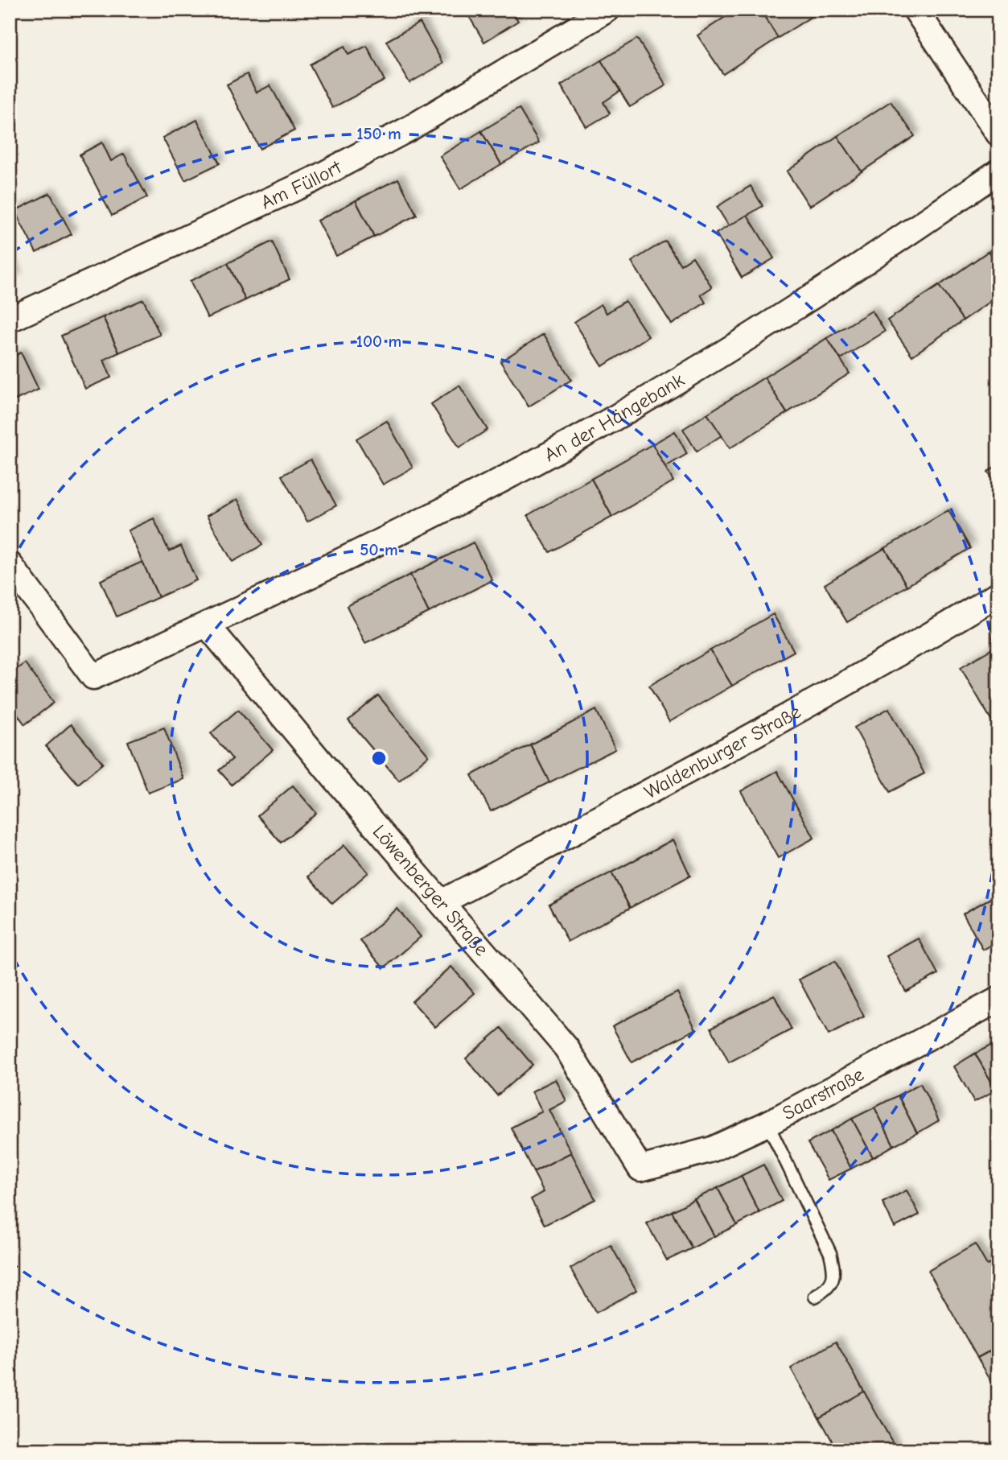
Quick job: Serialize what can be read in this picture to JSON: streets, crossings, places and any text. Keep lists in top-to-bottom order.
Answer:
{
  "streets": {
    "street": [
      "Am Füllort",
      "An der Hängebank",
      "Waldenburger Straße",
      "Löwenberger Straße",
      "Saarstraße"
    ]
  },
  "crossings": [
    ["An der Hängebank", "Löwenberger Straße"],
    ["Waldenburger Straße", "Löwenberger Straße"],
    ["Löwenberger Straße", "Saarstraße"]
  ],
  "rings": ["150 m", "100 m", "50 m"]
}
